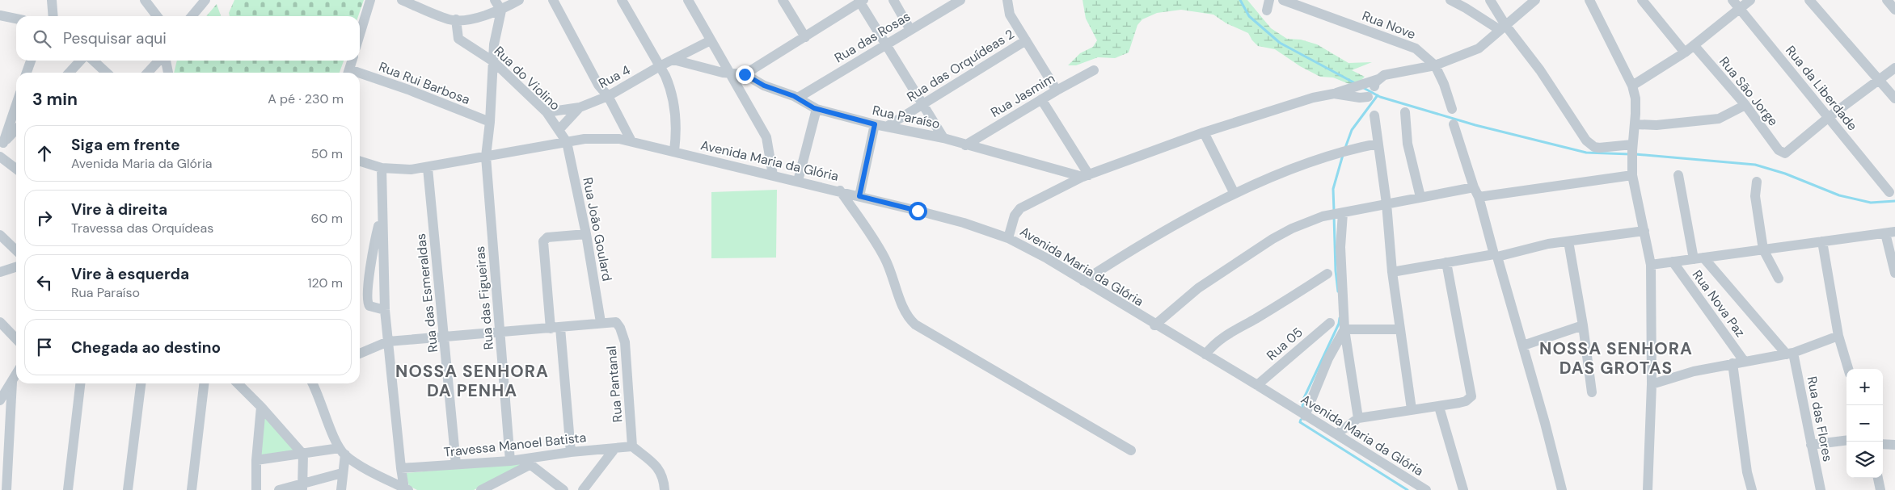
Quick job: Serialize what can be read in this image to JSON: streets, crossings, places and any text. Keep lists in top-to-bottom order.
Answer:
{
  "streets": {
    "street": [
      "Rua Nove",
      "Rua das Rosas",
      "Rua das Orquídeas 2",
      "Rua 4",
      "Rua do Violino",
      "Rua Rui Barbosa",
      "Rua da Liberdade",
      "Rua São Jorge",
      "Rua Jasmim",
      "Rua Paraíso",
      "Avenida Maria da Glória",
      "Rua João Goulard",
      "Rua das Esmeraldas",
      "Rua das Figueiras",
      "Rua Nova Paz",
      "Rua 05",
      "Rua Pantanal",
      "Rua das Flores",
      "Travessa Manoel Batista"
    ]
  },
  "crossings": [
    ["Rua das Rosas", "Rua Paraíso"],
    ["Rua das Orquídeas 2", "Rua Paraíso"],
    ["Rua 4", "Rua do Violino"],
    ["Rua do Violino", "Avenida Maria da Glória"],
    ["Rua do Violino", "Rua João Goulard"],
    ["Rua do Violino", "Rua das Figueiras"],
    ["Rua Rui Barbosa", "Rua das Figueiras"],
    ["Rua da Liberdade", "Rua São Jorge"],
    ["Rua Jasmim", "Rua Paraíso"],
    ["Avenida Maria da Glória", "Rua João Goulard"],
    ["Avenida Maria da Glória", "Rua das Esmeraldas"],
    ["Avenida Maria da Glória", "Rua das Figueiras"],
    ["Avenida Maria da Glória", "Rua 05"],
    ["Rua João Goulard", "Rua Pantanal"],
    ["Rua das Esmeraldas", "Travessa Manoel Batista"],
    ["Rua das Figueiras", "Travessa Manoel Batista"],
    ["Rua Pantanal", "Travessa Manoel Batista"]
  ],
  "districts": ["NOSSA SENHORA DAS GROTAS", "NOSSA SENHORA DA PENHA"],
  "page": {
    "search": "Pesquisar aqui",
    "heading": ["3 min", "A pé · 230 m"],
    "list": [
      ["Siga em frente", "Avenida Maria da Glória", "50 m"],
      ["Vire à direita", "Travessa das Orquídeas", "60 m"],
      ["Vire à esquerda", "Rua Paraíso", "120 m"],
      "Chegada ao destino"
    ],
    "map_buttons": ["+", "−"]
  }
}
